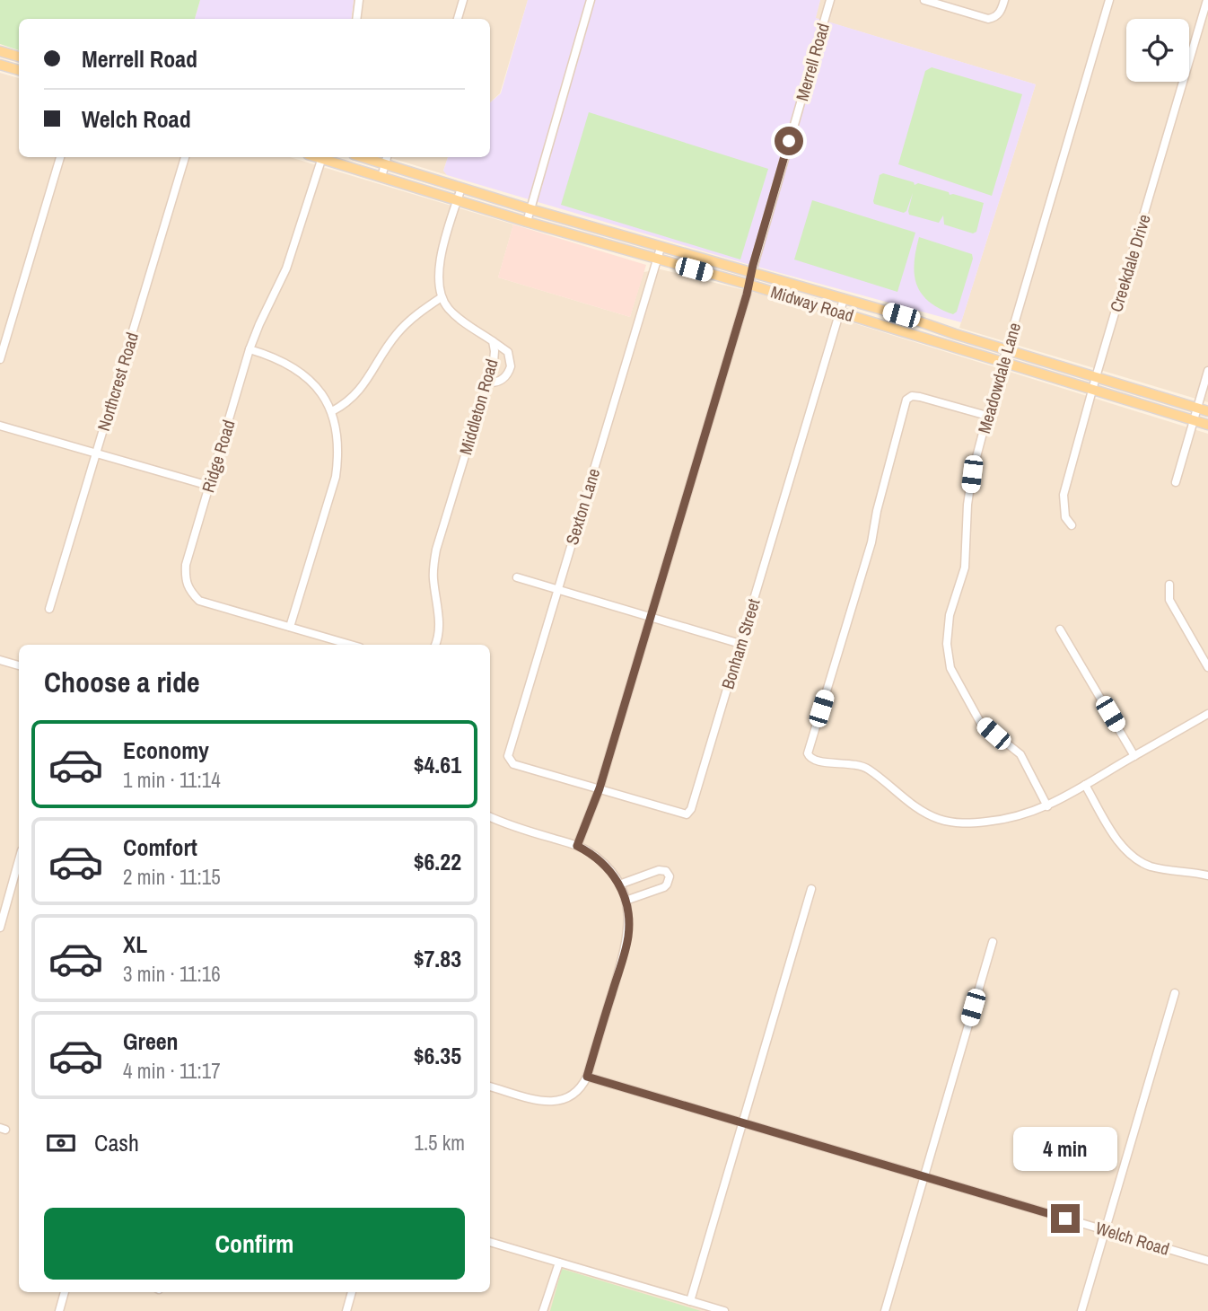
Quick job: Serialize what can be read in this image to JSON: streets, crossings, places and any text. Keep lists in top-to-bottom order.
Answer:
{
  "streets": {
    "main road": ["Midway Road"],
    "street": [
      "Merrell Road",
      "Creekdale Drive",
      "Meadowdale Lane",
      "Northcrest Road",
      "Middleton Road",
      "Ridge Road",
      "Sexton Lane",
      "Bonham Street",
      "Welch Road"
    ]
  },
  "crossings": [
    ["Merrell Road", "Midway Road"],
    ["Merrell Road", "Bonham Street"],
    ["Creekdale Drive", "Midway Road"],
    ["Midway Road", "Meadowdale Lane"],
    ["Midway Road", "Sexton Lane"],
    ["Midway Road", "Bonham Street"],
    ["Sexton Lane", "Bonham Street"]
  ],
  "page": {
    "banner": ["Merrell Road", "Welch Road"],
    "heading": "Choose a ride",
    "list": [
      {
        "name": "Economy",
        "note": "1 min · 11:14",
        "value": "$4.61"
      },
      {
        "name": "Comfort",
        "note": "2 min · 11:15",
        "value": "$6.22"
      },
      {
        "name": "XL",
        "note": "3 min · 11:16",
        "value": "$7.83"
      },
      {
        "name": "Green",
        "note": "4 min · 11:17",
        "value": "$6.35"
      }
    ],
    "pay": ["Cash", "1.5 km"],
    "bubble": "4 min",
    "buttons": "Confirm"
  }
}
